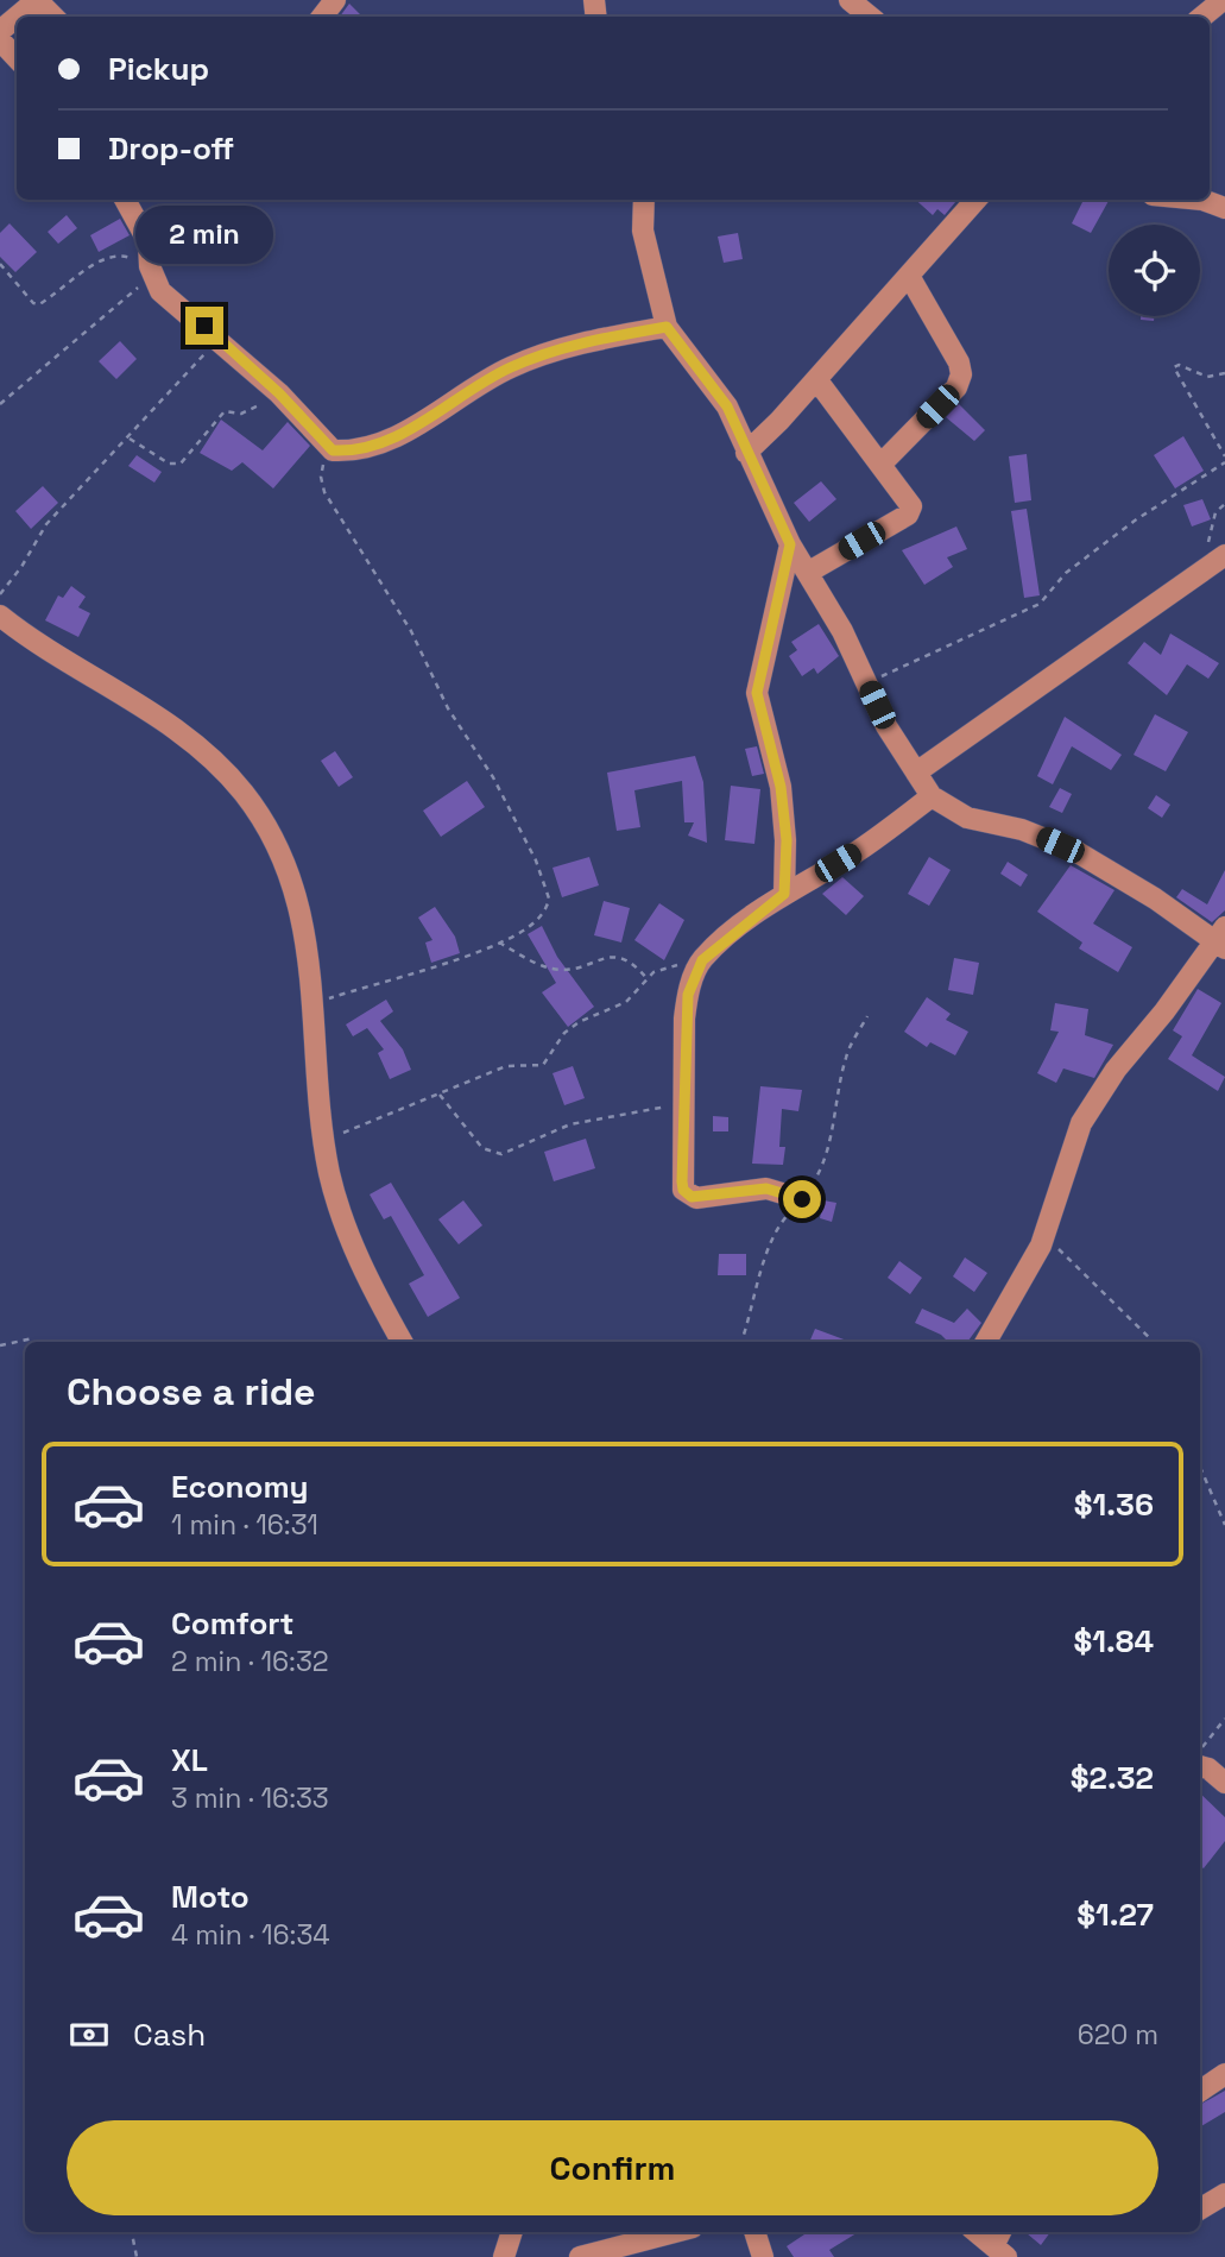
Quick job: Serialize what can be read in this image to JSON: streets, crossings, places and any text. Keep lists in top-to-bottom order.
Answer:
{
  "page": {
    "banner": ["Pickup", "Drop-off"],
    "bubble": "2 min",
    "heading": "Choose a ride",
    "list": [
      {
        "name": "Economy",
        "note": "1 min · 16:31",
        "value": "$1.36"
      },
      {
        "name": "Comfort",
        "note": "2 min · 16:32",
        "value": "$1.84"
      },
      {
        "name": "XL",
        "note": "3 min · 16:33",
        "value": "$2.32"
      },
      {
        "name": "Moto",
        "note": "4 min · 16:34",
        "value": "$1.27"
      }
    ],
    "pay": ["Cash", "620 m"],
    "buttons": "Confirm"
  }
}
